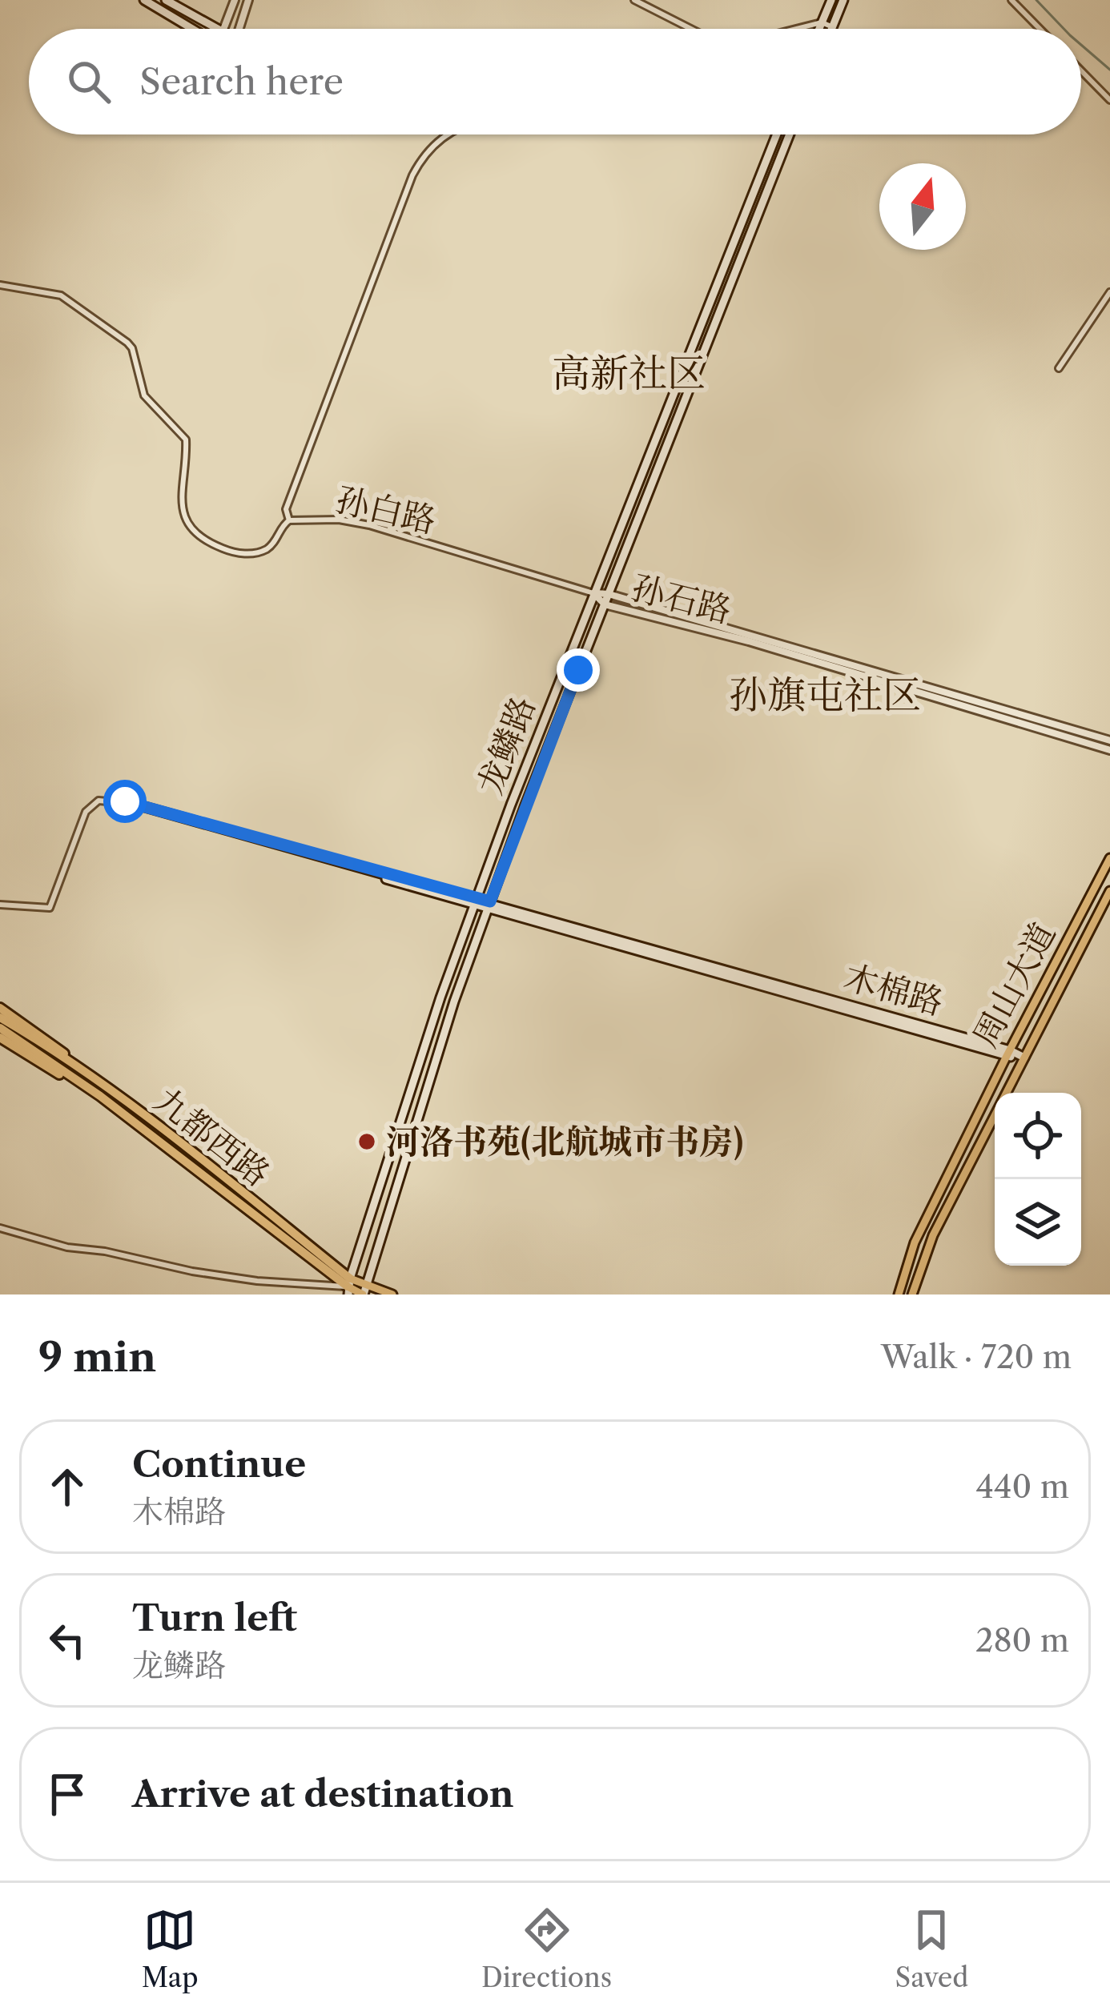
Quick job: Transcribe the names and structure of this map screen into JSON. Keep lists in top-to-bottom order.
{
  "streets": {
    "highway": ["九都西路"],
    "main road": ["龙鳞路", "周山大道", "木棉路"],
    "street": ["孙白路", "孙石路"]
  },
  "crossings": [
    ["孙白路", "孙石路"],
    ["孙白路", "龙鳞路"],
    ["孙石路", "龙鳞路"],
    ["龙鳞路", "木棉路"],
    ["龙鳞路", "九都西路"],
    ["周山大道", "木棉路"]
  ],
  "districts": ["高新社区", "孙旗屯社区"],
  "places": ["河洛书苑(北航城市书房)"],
  "north": "top",
  "page": {
    "search": "Search here",
    "heading": ["9 min", "Walk · 720 m"],
    "list": [
      ["Continue", "木棉路", "440 m"],
      ["Turn left", "龙鳞路", "280 m"],
      "Arrive at destination"
    ],
    "nav": ["Map", "Directions", "Saved"]
  }
}
